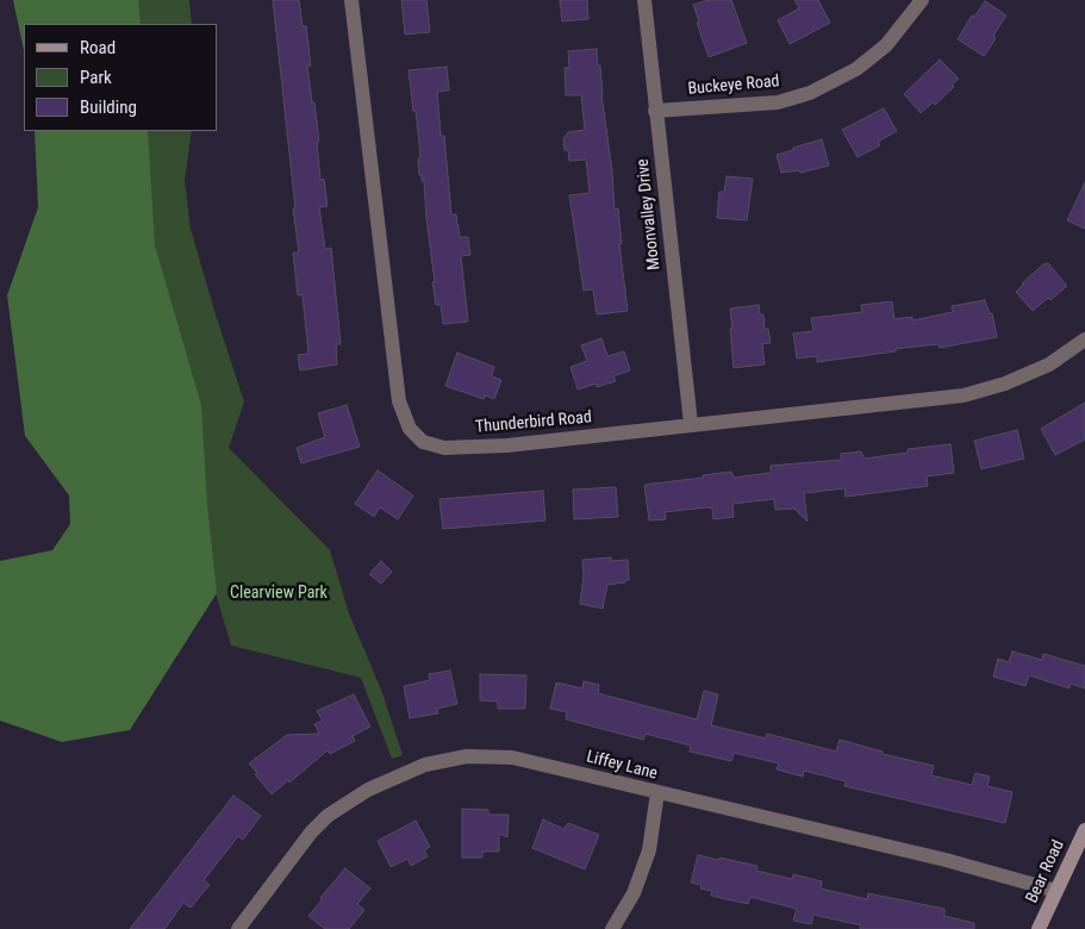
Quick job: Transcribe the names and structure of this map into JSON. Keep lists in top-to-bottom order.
{
  "streets": {
    "street": [
      "Buckeye Road",
      "Moonvalley Drive",
      "Thunderbird Road",
      "Liffey Lane",
      "Bear Road"
    ]
  },
  "crossings": [
    ["Buckeye Road", "Moonvalley Drive"],
    ["Moonvalley Drive", "Thunderbird Road"],
    ["Liffey Lane", "Bear Road"]
  ],
  "parks": ["Clearview Park"],
  "legend": ["Road", "Park", "Building"]
}
